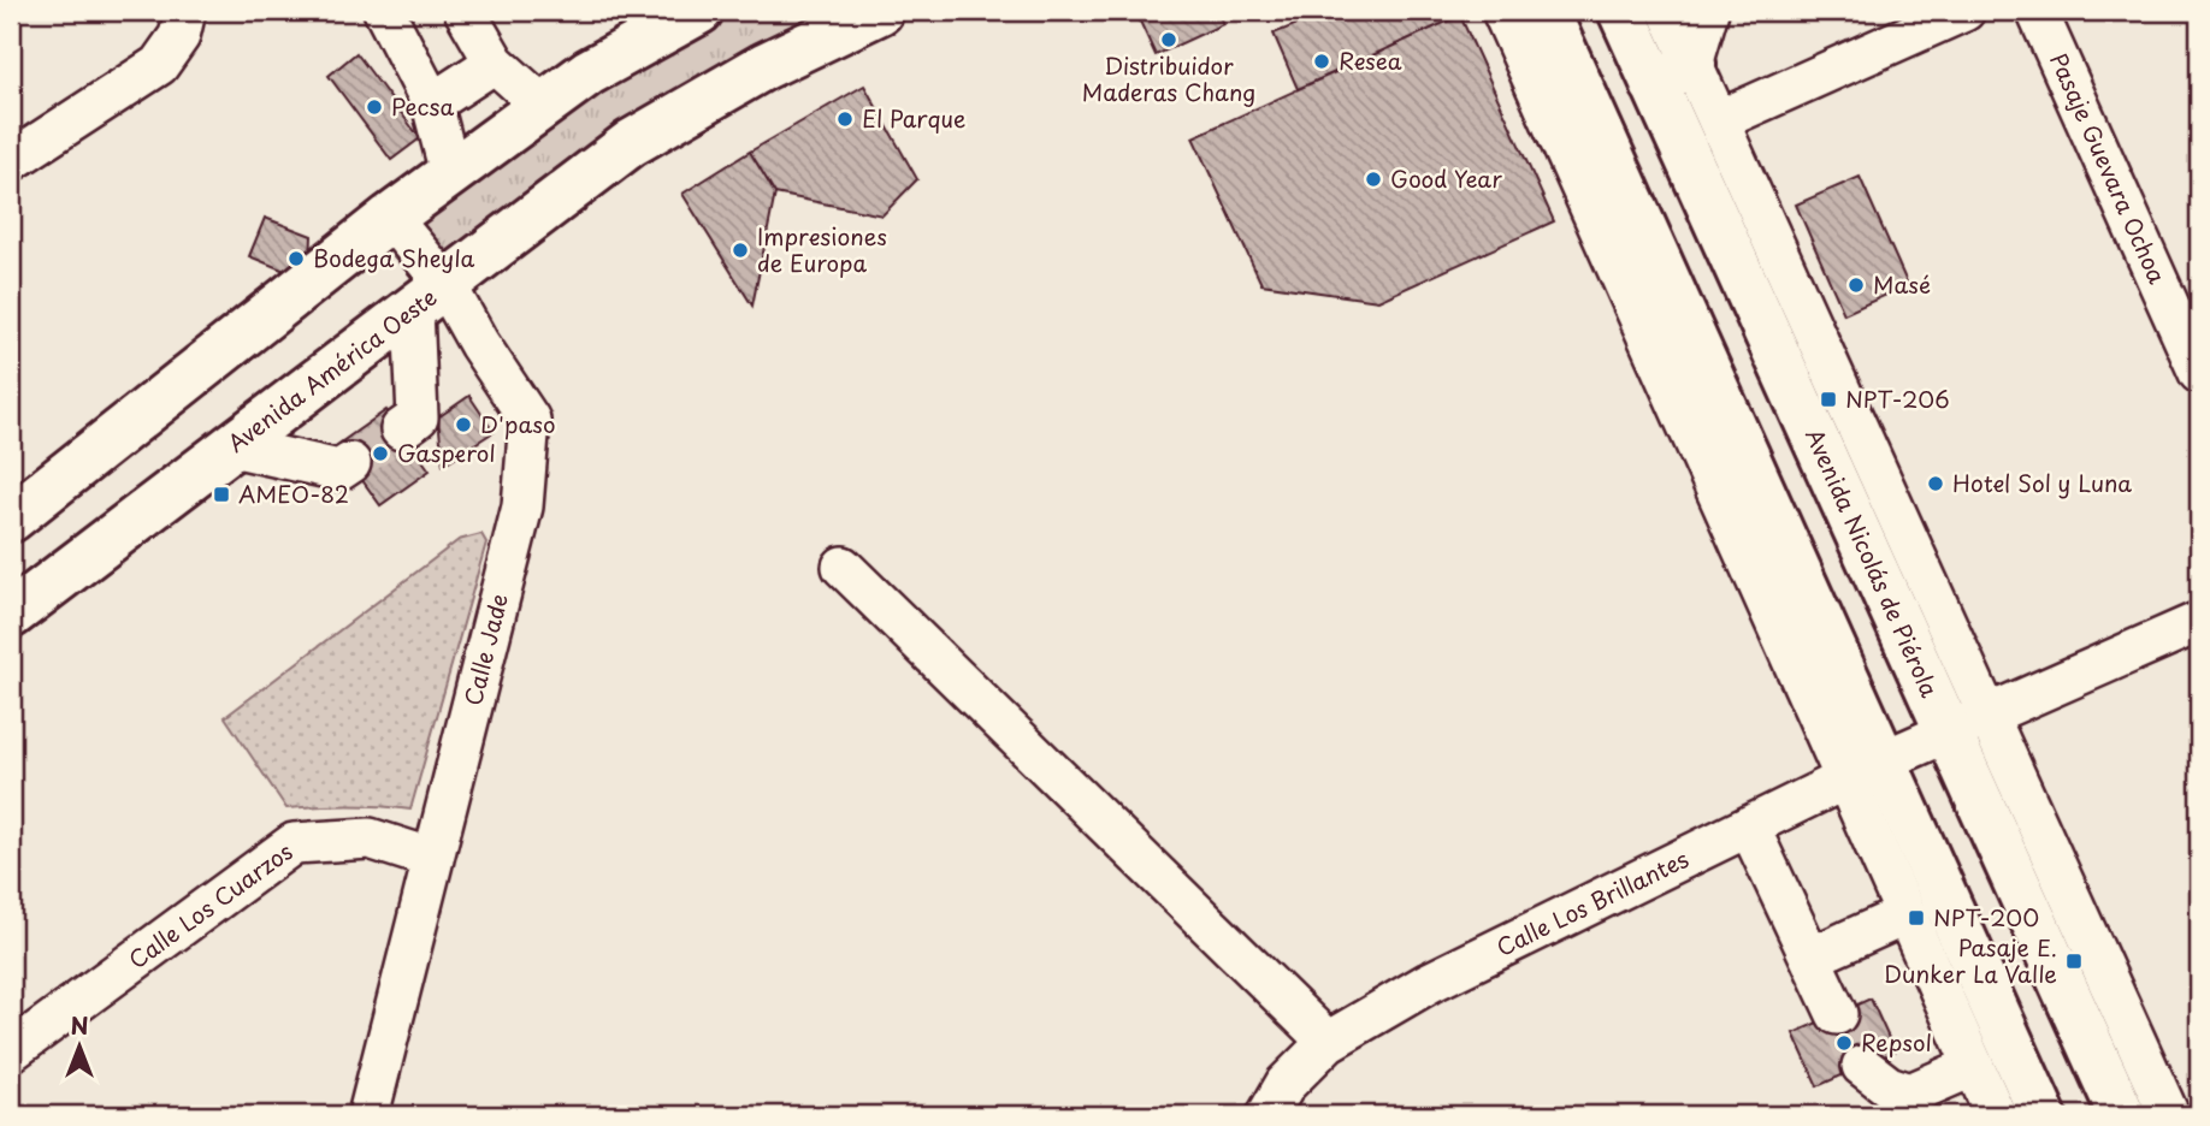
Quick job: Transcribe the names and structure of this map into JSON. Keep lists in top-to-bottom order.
{
  "streets": {
    "main road": ["Avenida América Oeste", "Avenida Nicolás de Piérola"],
    "street": [
      "Pasaje Guevara Ochoa",
      "Calle Jade",
      "Calle Los Brillantes",
      "Calle Los Cuarzos"
    ]
  },
  "crossings": [
    ["Avenida América Oeste", "Calle Jade"],
    ["Avenida Nicolás de Piérola", "Calle Los Brillantes"],
    ["Calle Jade", "Calle Los Cuarzos"]
  ],
  "places": {
    "other": [
      "Distribuidor Maderas Chang",
      "Resea",
      "Pecsa",
      "El Parque",
      "Good Year",
      "Impresiones de Europa",
      "Bodega Sheyla",
      "Masé",
      "D'paso",
      "Gasperol",
      "Hotel Sol y Luna",
      "Repsol"
    ],
    "transit": [
      "NPT-206",
      "AMEO-82",
      "NPT-200",
      "Pasaje E. Dunker La Valle"
    ]
  },
  "north": "top"
}
